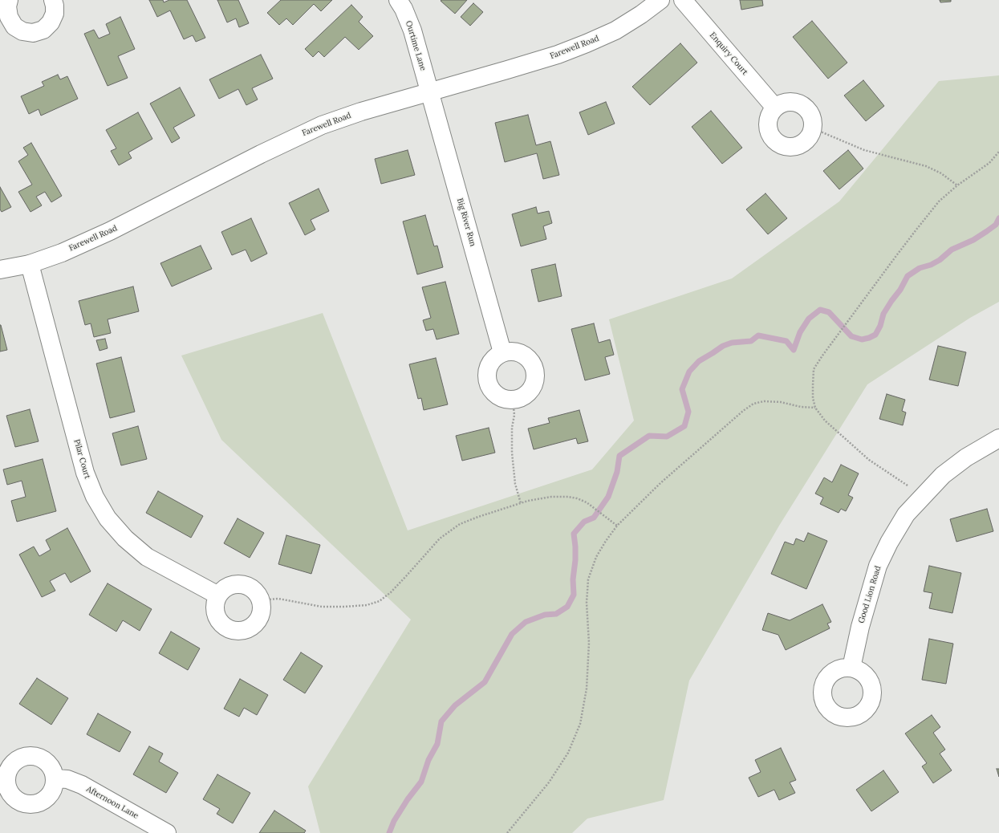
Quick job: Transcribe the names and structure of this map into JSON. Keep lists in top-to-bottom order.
{
  "streets": {
    "street": [
      "Ourtime Lane",
      "Farewell Road",
      "Enquiry Court",
      "Big River Run",
      "Pilar Court",
      "Good Lion Road",
      "Afternoon Lane"
    ]
  },
  "crossings": [
    ["Ourtime Lane", "Farewell Road"],
    ["Ourtime Lane", "Big River Run"],
    ["Farewell Road", "Big River Run"],
    ["Farewell Road", "Pilar Court"]
  ]
}
